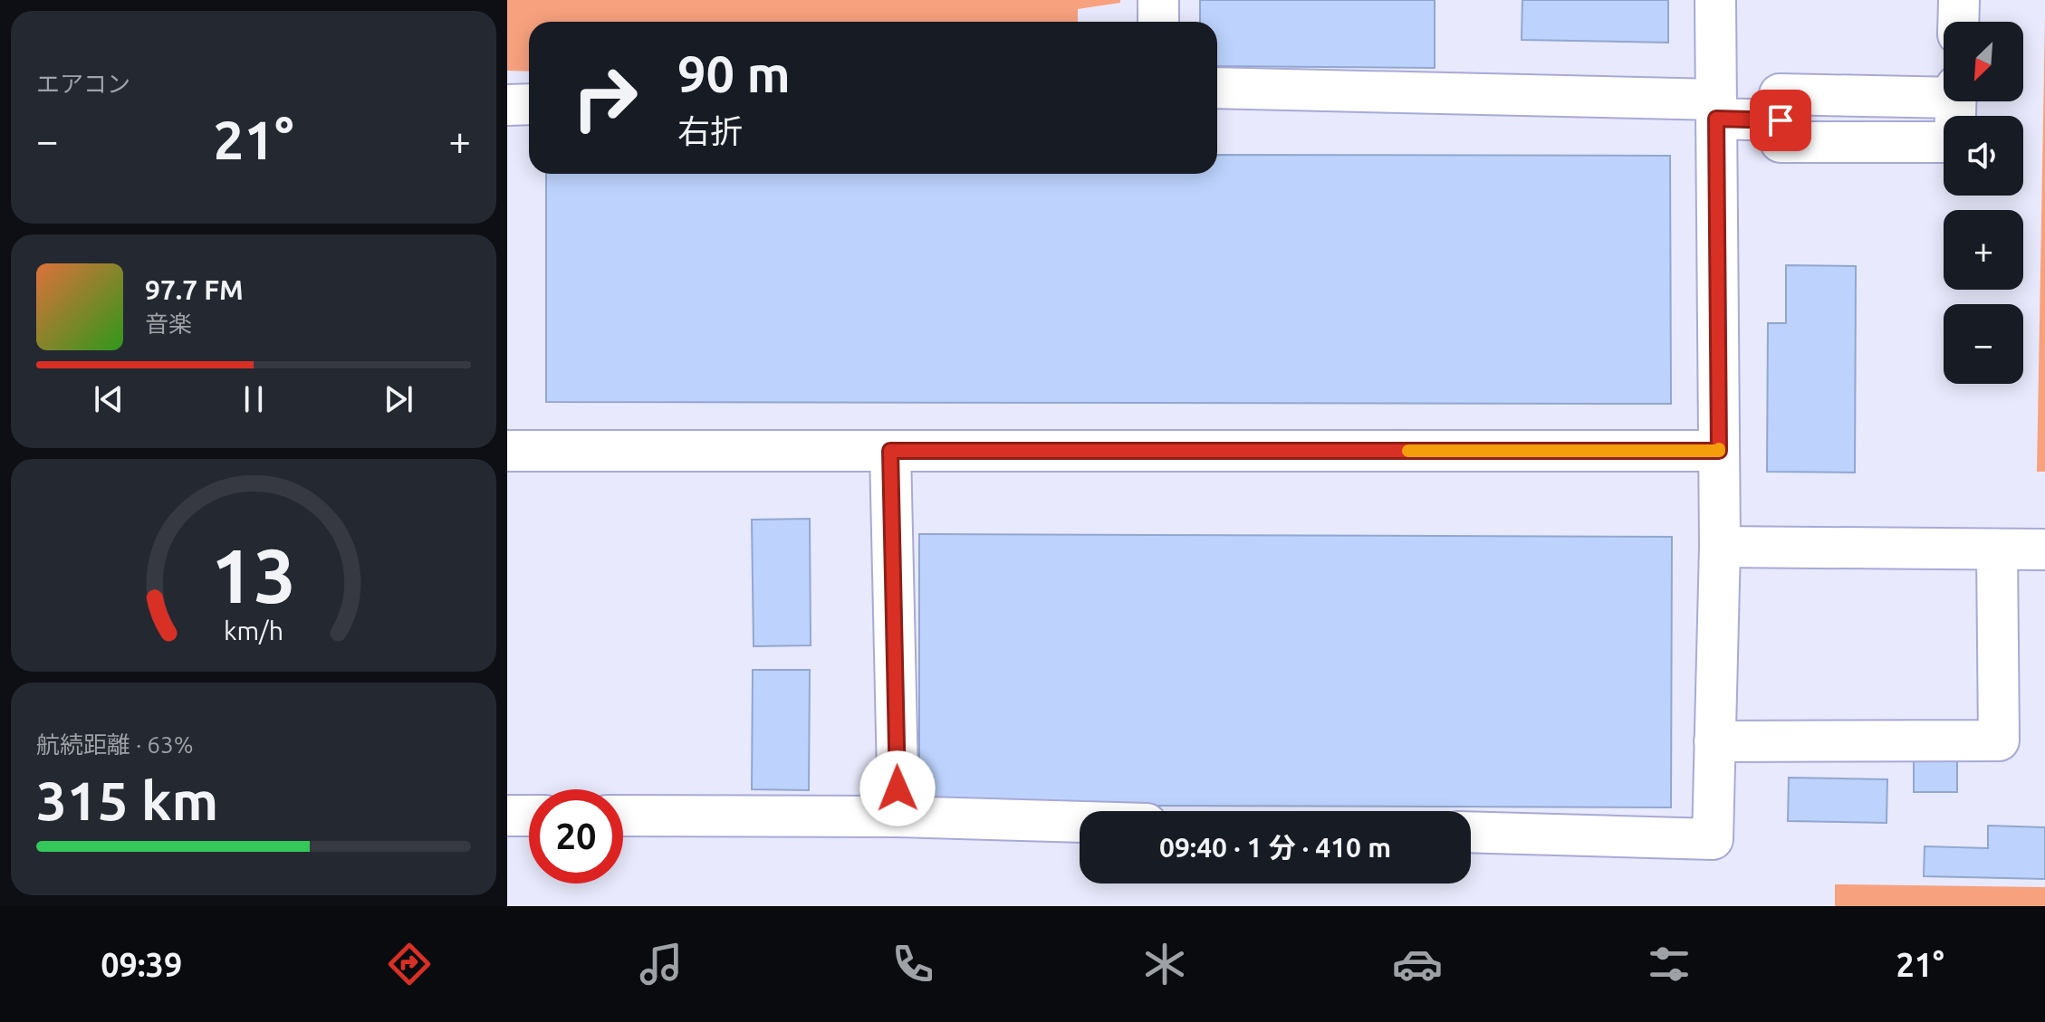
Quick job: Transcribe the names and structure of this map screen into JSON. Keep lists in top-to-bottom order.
{
  "north": "bottom left",
  "page": {
    "tile": [
      "エアコン",
      ["航続距離 · 63%", "315 km"]
    ],
    "map_buttons": ["+", "−"],
    "turn": ["90 m", "右折"],
    "heat": ["−", "21°", "+"],
    "song": ["97.7 FM", "音楽"],
    "limit": "20",
    "trip": "09:40 · 1 分 · 410 m",
    "tabs": ["09:39", "21°"],
    "gauge": ["13", "km/h"]
  }
}
